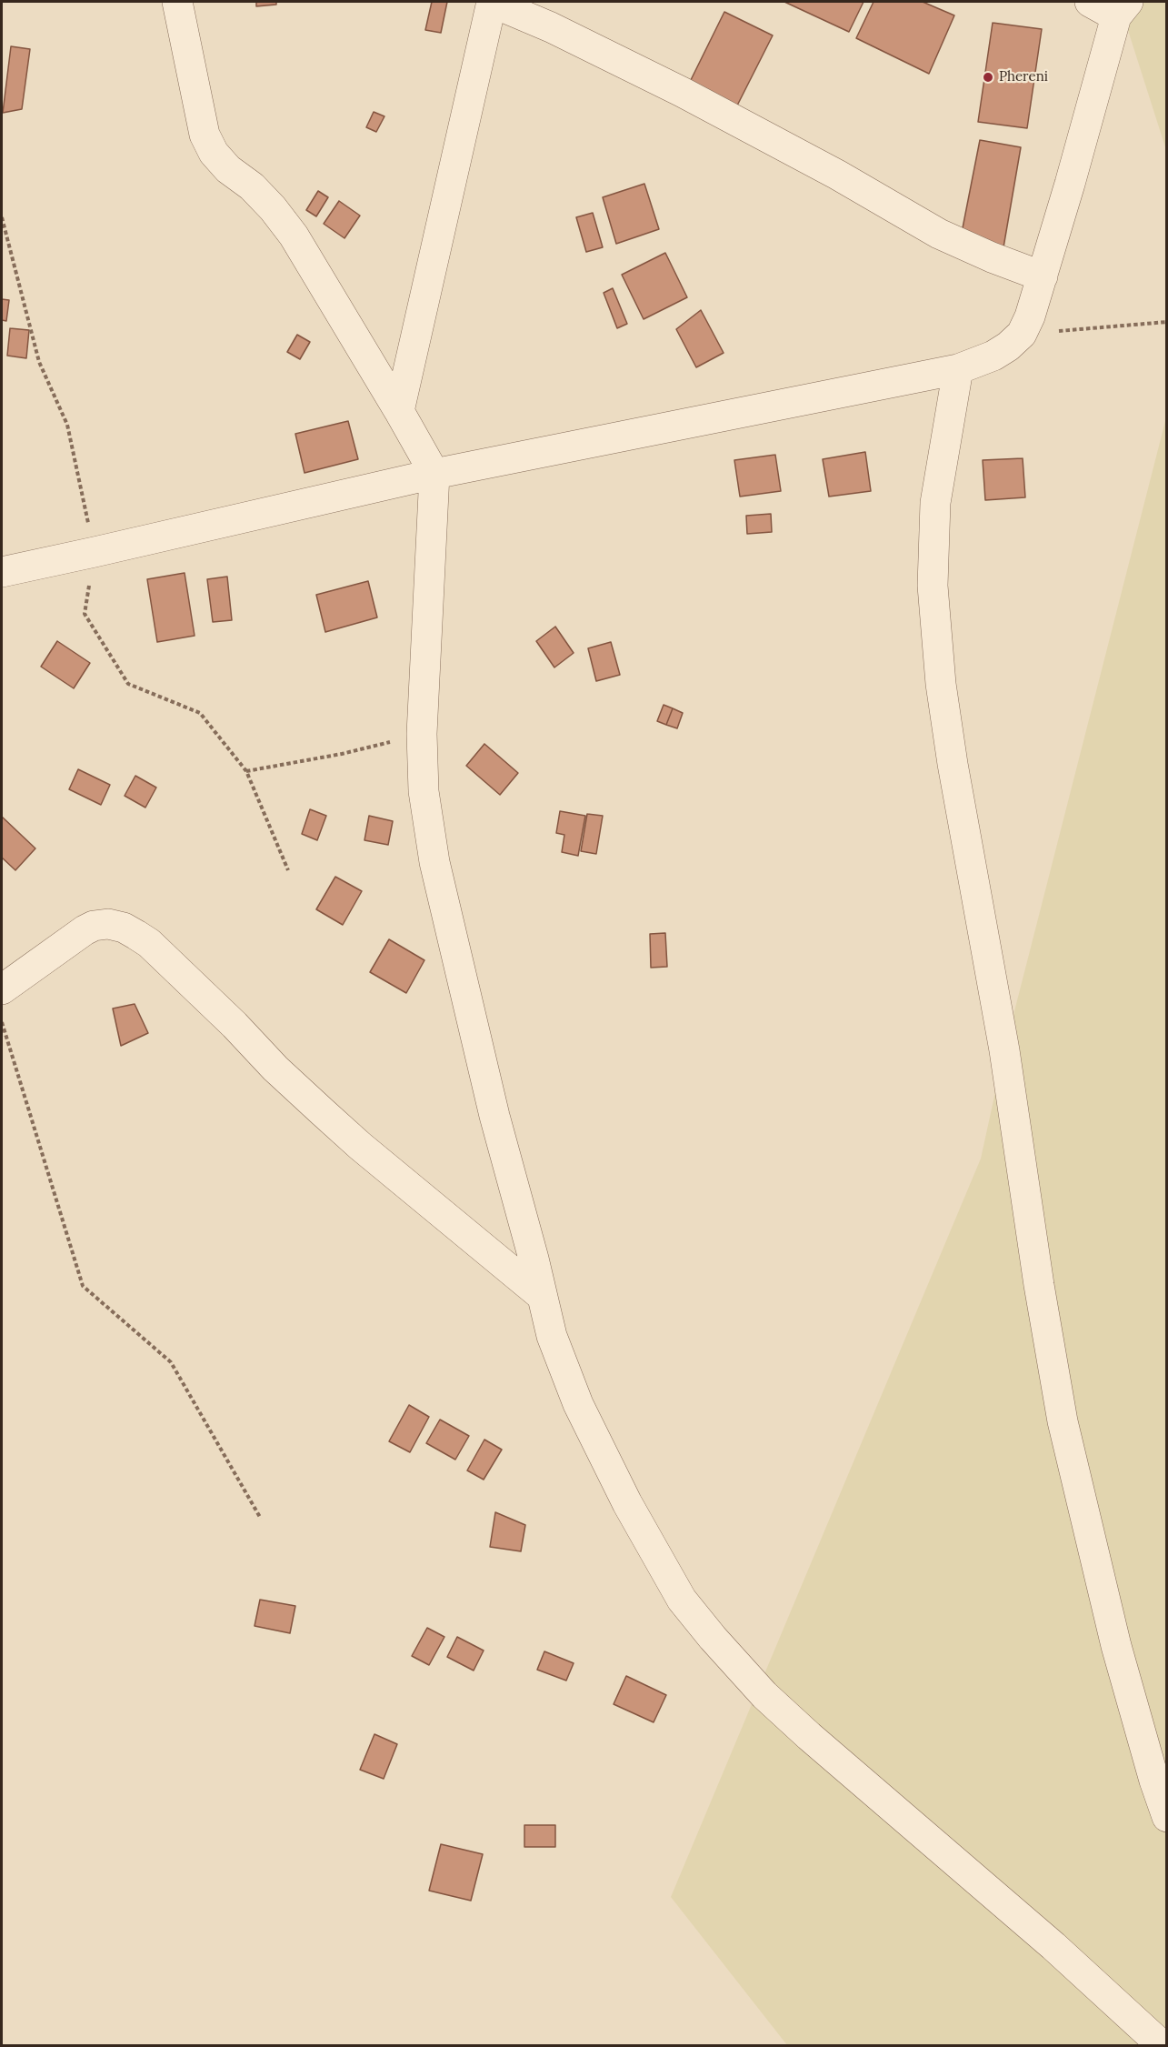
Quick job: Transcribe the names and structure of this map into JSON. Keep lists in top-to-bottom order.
{
  "places": ["Phereni"]
}
